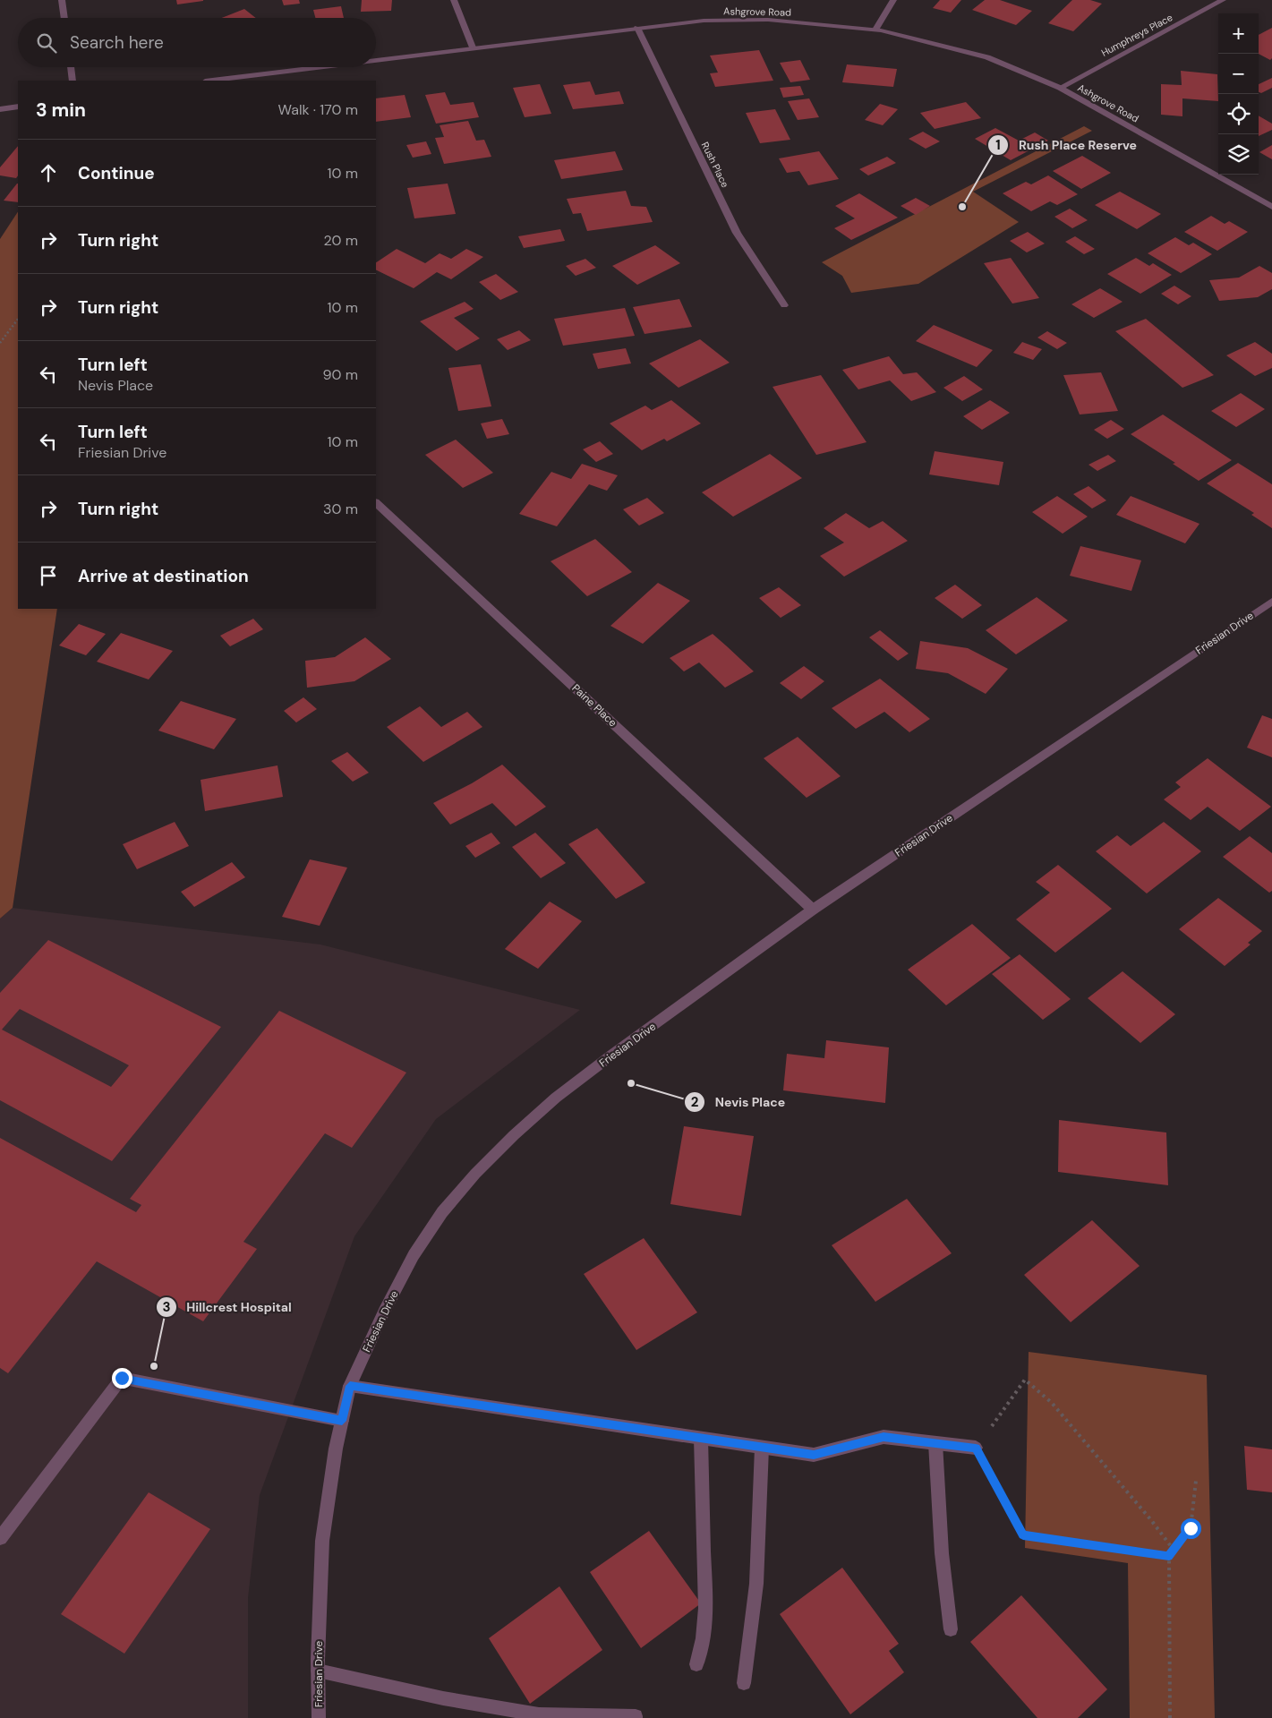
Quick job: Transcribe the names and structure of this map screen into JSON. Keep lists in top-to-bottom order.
{
  "streets": {
    "street": [
      "Ashgrove Road",
      "Humphreys Place",
      "Rush Place",
      "Friesian Drive",
      "Paine Place"
    ]
  },
  "crossings": [
    ["Ashgrove Road", "Humphreys Place"],
    ["Ashgrove Road", "Rush Place"],
    ["Friesian Drive", "Paine Place"]
  ],
  "places": ["Rush Place Reserve", "Nevis Place", "Hillcrest Hospital"],
  "page": {
    "map_buttons": ["+", "−"],
    "search": "Search here",
    "heading": ["3 min", "Walk · 170 m"],
    "list": [
      ["Continue", "10 m"],
      ["Turn right", "20 m"],
      ["Turn right", "10 m"],
      ["Turn left", "Nevis Place", "90 m"],
      ["Turn left", "Friesian Drive", "10 m"],
      ["Turn right", "30 m"],
      "Arrive at destination"
    ]
  }
}
